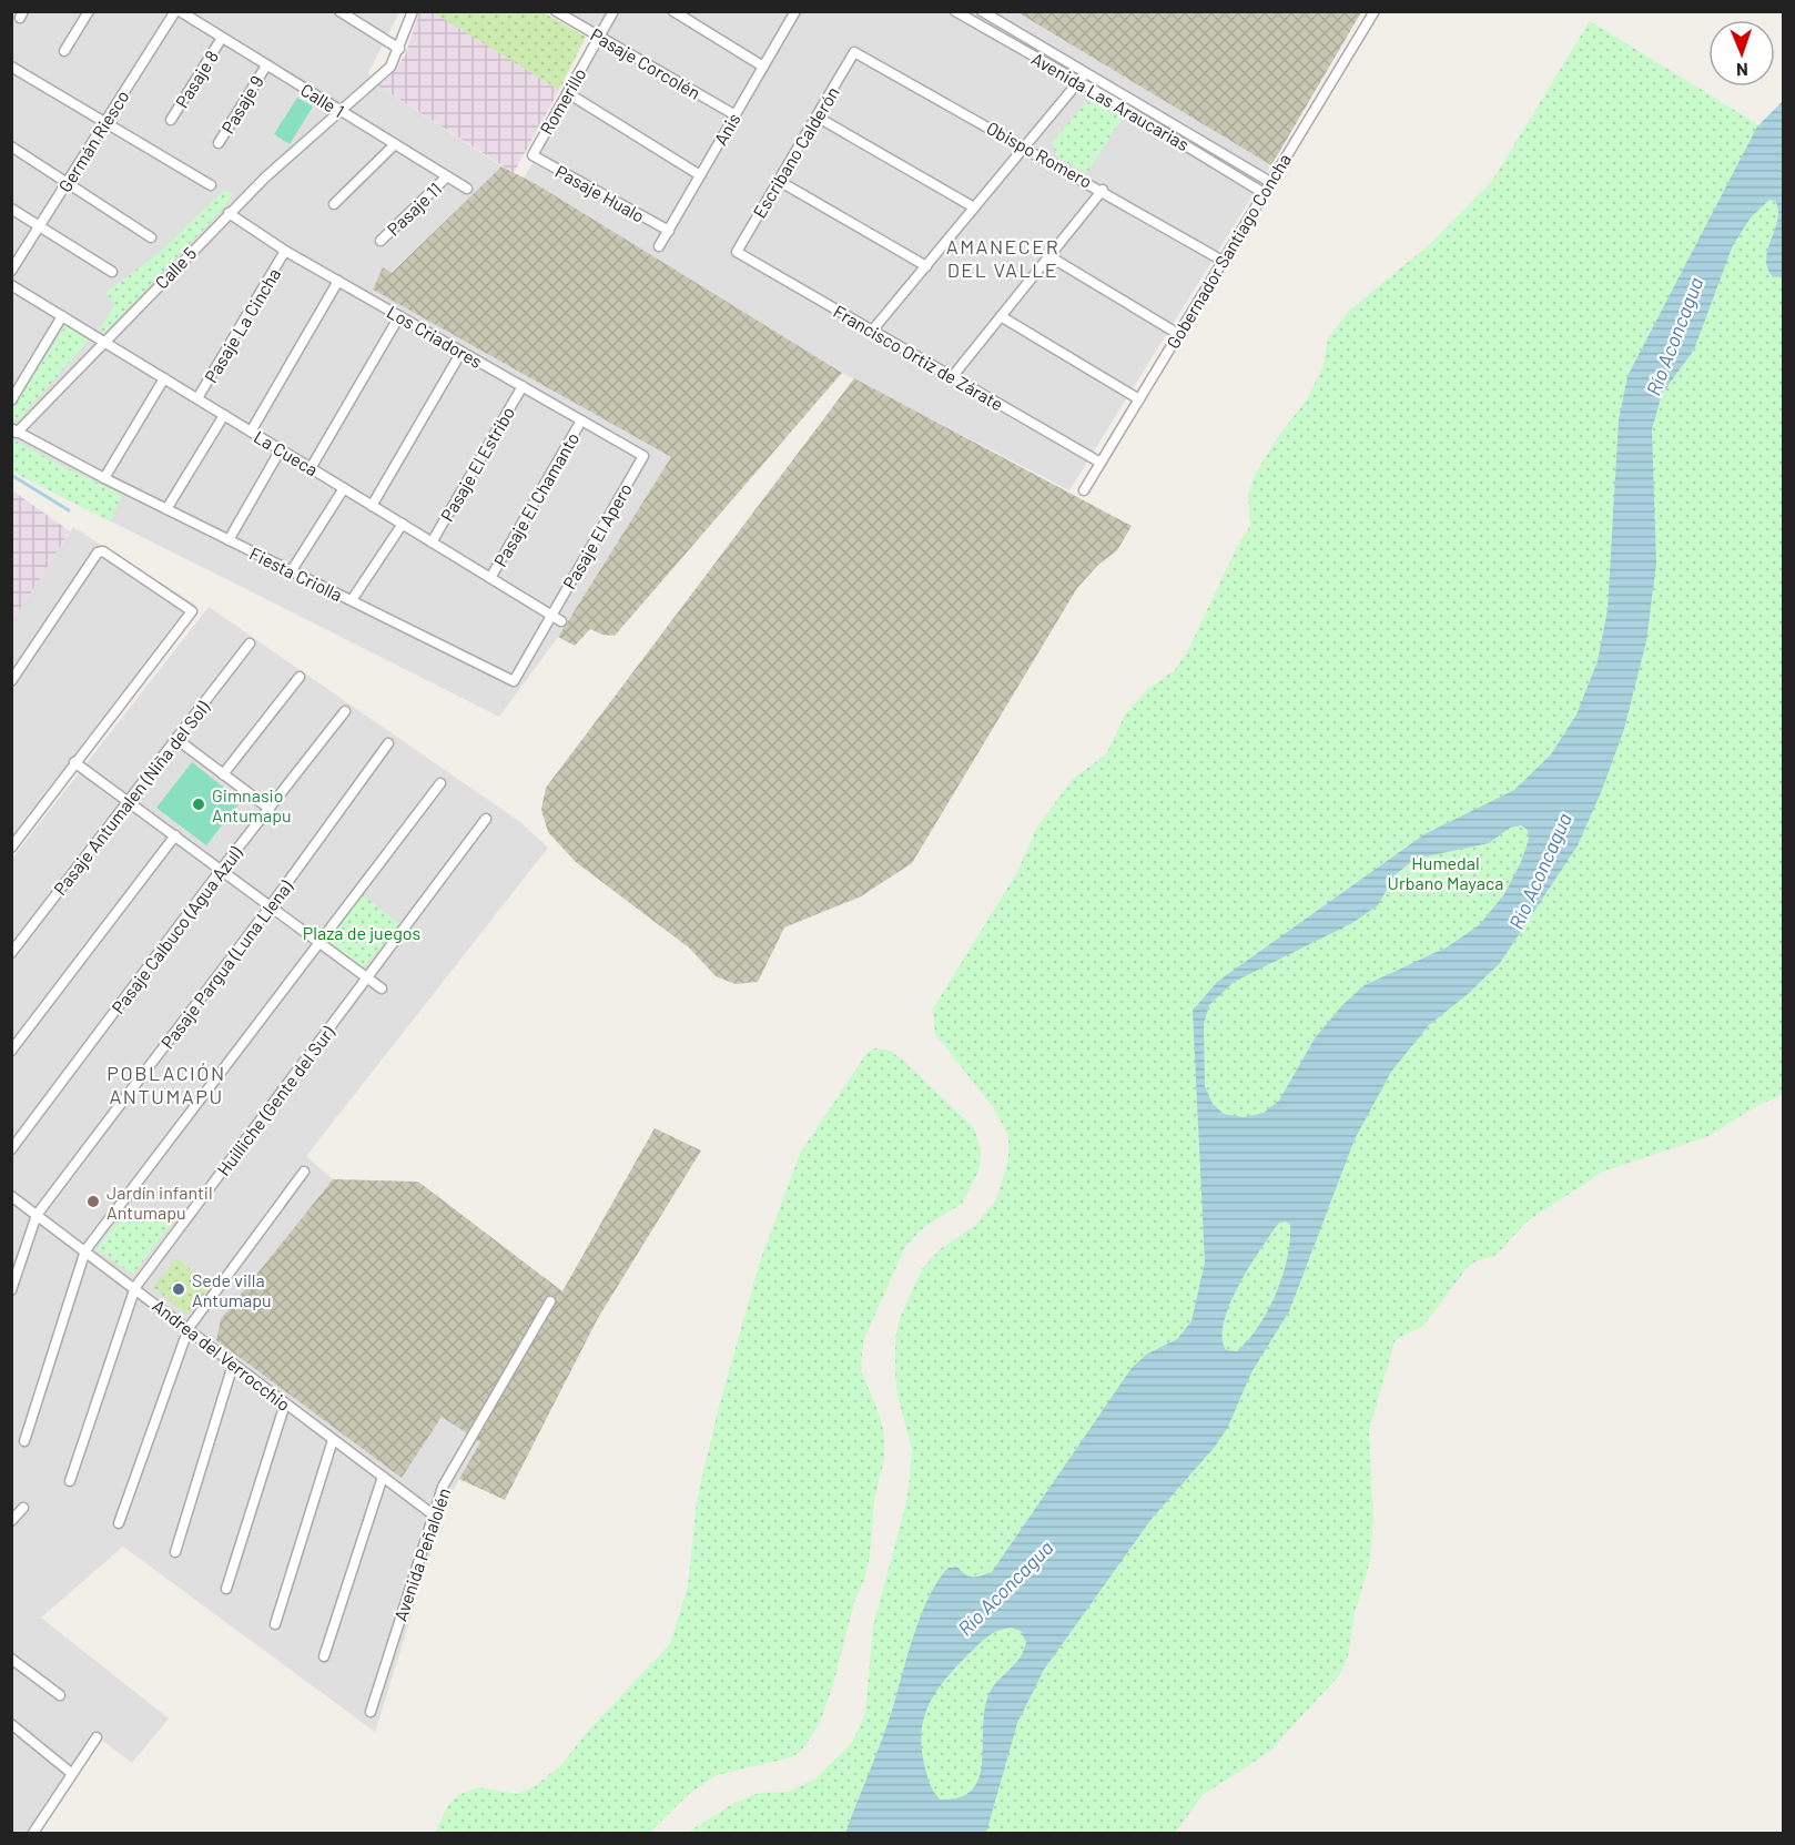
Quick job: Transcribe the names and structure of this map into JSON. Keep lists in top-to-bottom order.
{
  "streets": {
    "street": [
      "Pasaje Corcolén",
      "Pasaje 8",
      "Calle 1",
      "Romerillo",
      "Avenida Las Araucarias",
      "Pasaje 9",
      "Anis",
      "Germán Riesco",
      "Escribano Calderón",
      "Obispo Romero",
      "Pasaje Hualo",
      "Pasaje 11",
      "Gobernador Santiago Concha",
      "Calle 5",
      "Pasaje La Cincha",
      "Los Criadores",
      "Francisco Ortiz de Zárate",
      "La Cueca",
      "Pasaje El Estribo",
      "Pasaje El Chamanto",
      "Pasaje El Apero",
      "Fiesta Criolla",
      "Pasaje Antumalen (Niña del Sol)",
      "Pasaje Calbuco (Agua Azul)",
      "Pasaje Pargua (Luna Llena)",
      "Huilliche (Gente del Sur)",
      "Andrea del Verrocchio",
      "Avenida Peñalolén"
    ]
  },
  "crossings": [
    ["Pasaje Corcolén", "Romerillo"],
    ["Pasaje Corcolén", "Anis"],
    ["Pasaje 8", "Calle 1"],
    ["Calle 1", "Pasaje 9"],
    ["Calle 1", "Germán Riesco"],
    ["Calle 1", "Pasaje 11"],
    ["Calle 1", "Calle 5"],
    ["Romerillo", "Pasaje Hualo"],
    ["Avenida Las Araucarias", "Gobernador Santiago Concha"],
    ["Anis", "Pasaje Hualo"],
    ["Escribano Calderón", "Obispo Romero"],
    ["Escribano Calderón", "Francisco Ortiz de Zárate"],
    ["Obispo Romero", "Gobernador Santiago Concha"],
    ["Gobernador Santiago Concha", "Francisco Ortiz de Zárate"],
    ["Calle 5", "Los Criadores"],
    ["Calle 5", "La Cueca"],
    ["Calle 5", "Fiesta Criolla"],
    ["Pasaje La Cincha", "Los Criadores"],
    ["Pasaje La Cincha", "La Cueca"],
    ["Los Criadores", "Pasaje El Estribo"],
    ["Los Criadores", "Pasaje El Chamanto"],
    ["Los Criadores", "Pasaje El Apero"],
    ["La Cueca", "Pasaje El Estribo"],
    ["La Cueca", "Pasaje El Chamanto"],
    ["La Cueca", "Pasaje El Apero"],
    ["La Cueca", "Fiesta Criolla"],
    ["Pasaje El Apero", "Fiesta Criolla"],
    ["Pasaje Pargua (Luna Llena)", "Andrea del Verrocchio"],
    ["Huilliche (Gente del Sur)", "Andrea del Verrocchio"],
    ["Andrea del Verrocchio", "Avenida Peñalolén"]
  ],
  "districts": ["AMANECER DEL VALLE", "POBLACIÓN ANTUMAPU"],
  "water": ["Río Aconcagua"],
  "parks": ["Humedal Urbano Mayaca", "Plaza de juegos"],
  "places": ["Gimnasio Antumapu", "Jardín infantil Antumapu", "Sede villa Antumapu"],
  "north": "bottom"
}
